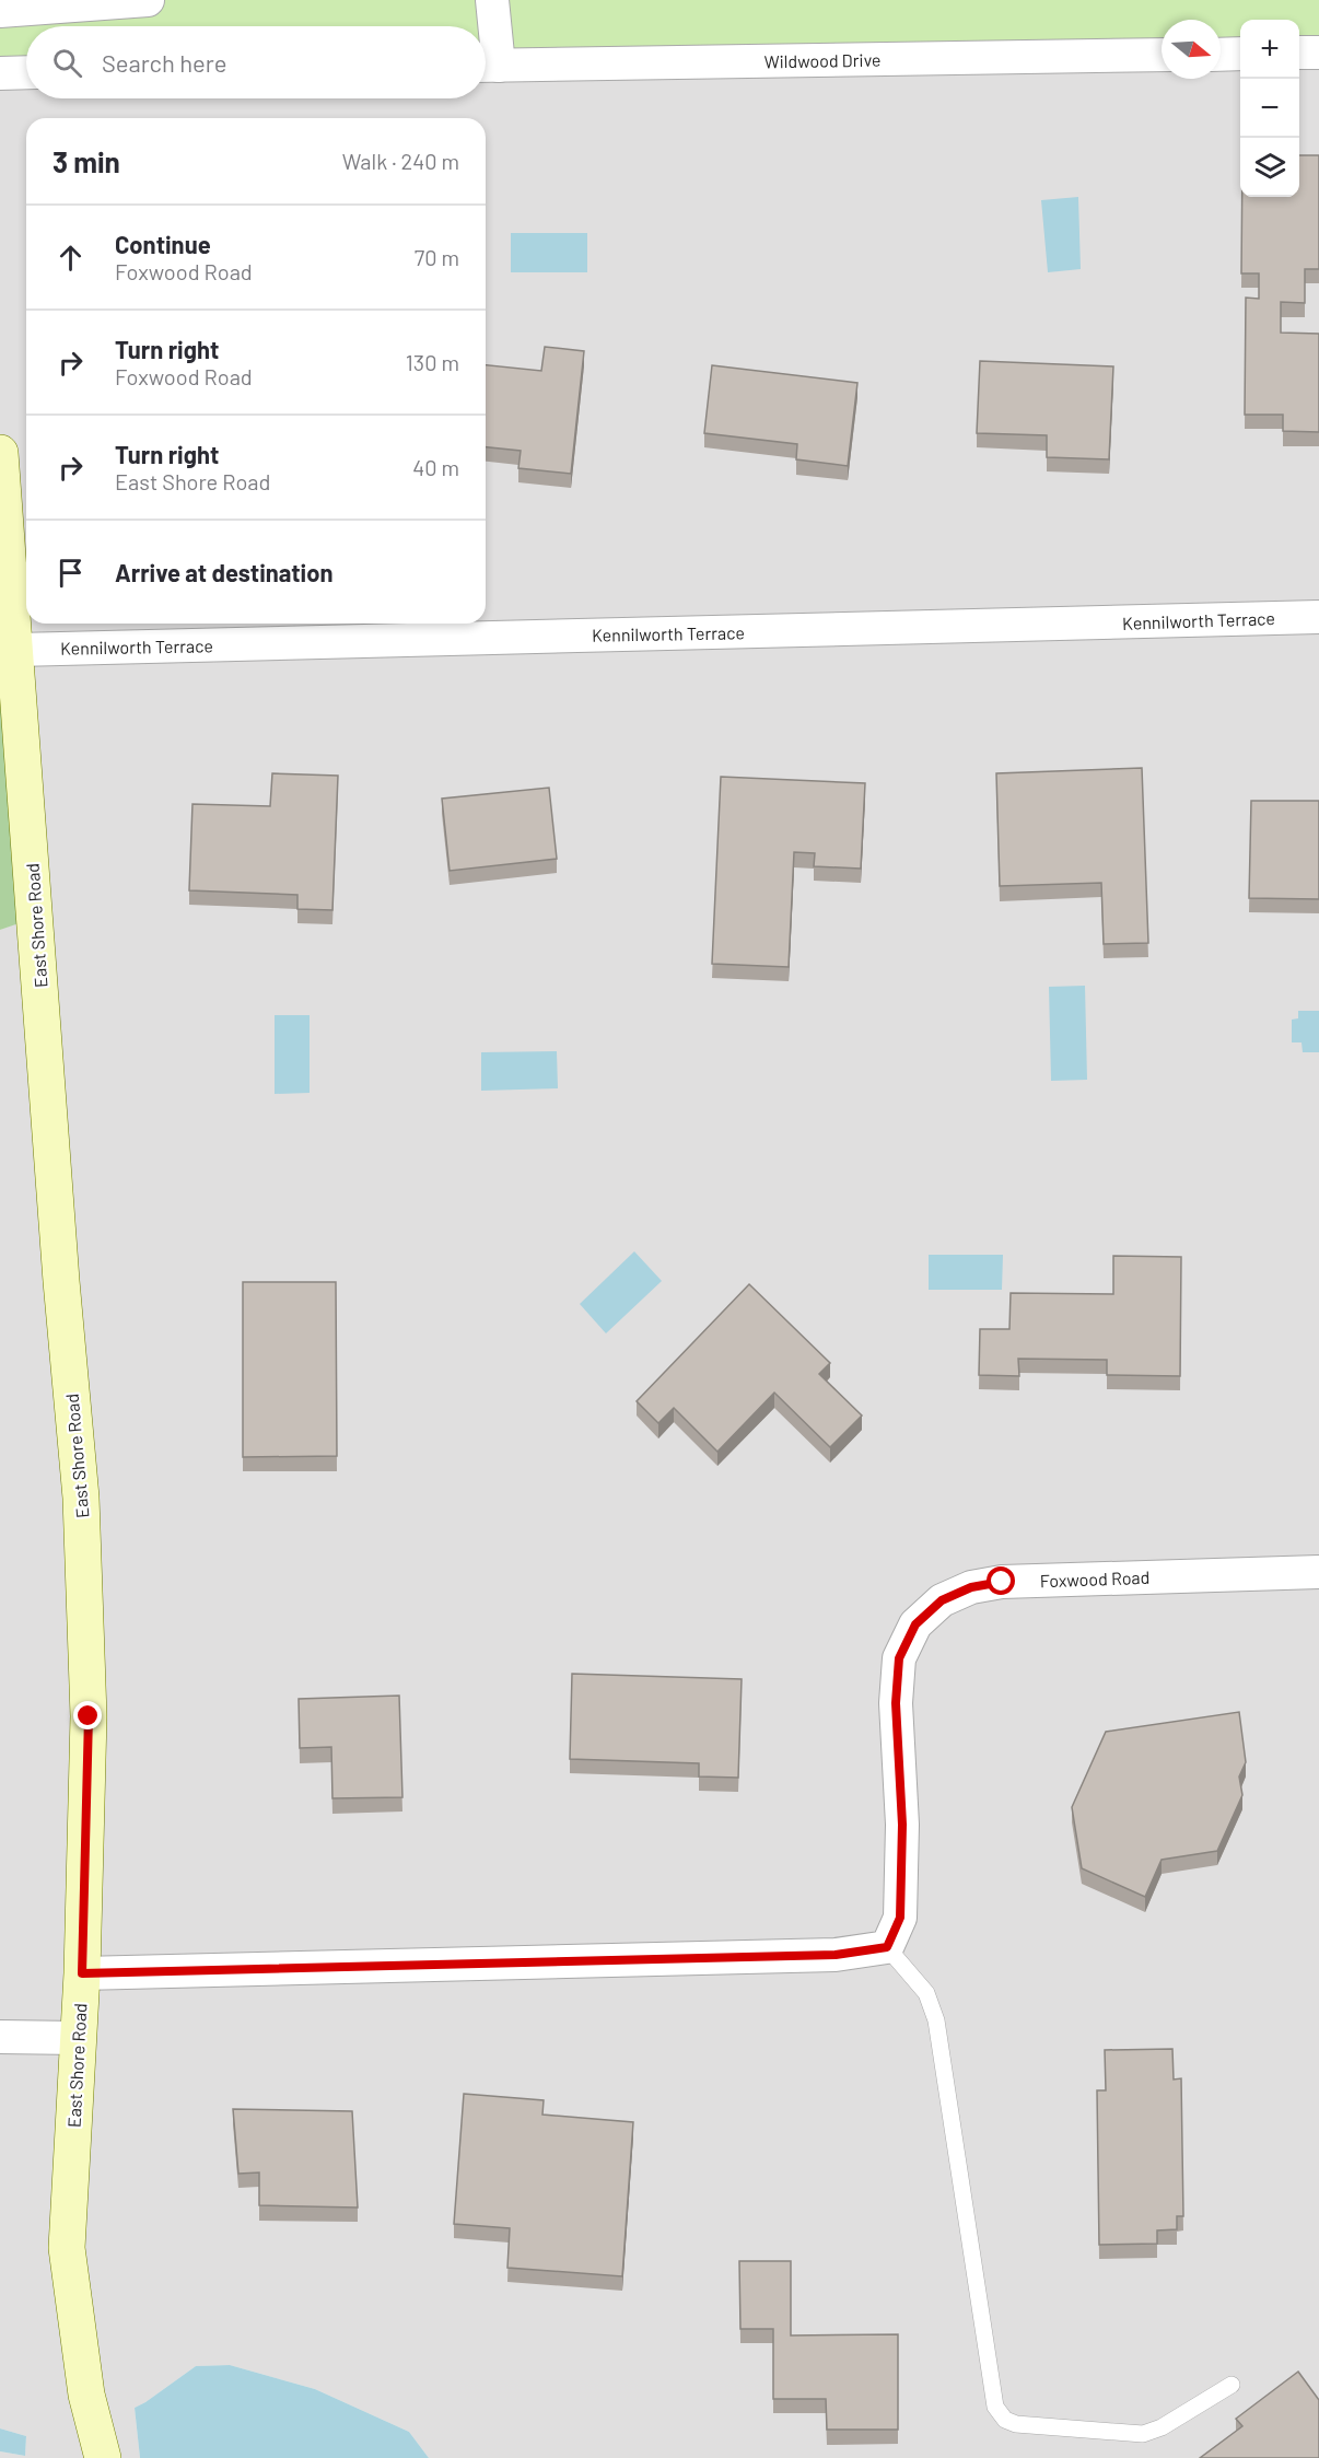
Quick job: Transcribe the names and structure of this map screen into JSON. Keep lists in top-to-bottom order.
{
  "streets": {
    "main road": ["East Shore Road"],
    "street": ["Wildwood Drive", "Kennilworth Terrace", "Foxwood Road"]
  },
  "crossings": [
    ["Kennilworth Terrace", "East Shore Road"]
  ],
  "north": "right",
  "page": {
    "map_buttons": ["+", "−"],
    "search": "Search here",
    "heading": ["3 min", "Walk · 240 m"],
    "list": [
      ["Continue", "Foxwood Road", "70 m"],
      ["Turn right", "Foxwood Road", "130 m"],
      ["Turn right", "East Shore Road", "40 m"],
      "Arrive at destination"
    ]
  }
}
